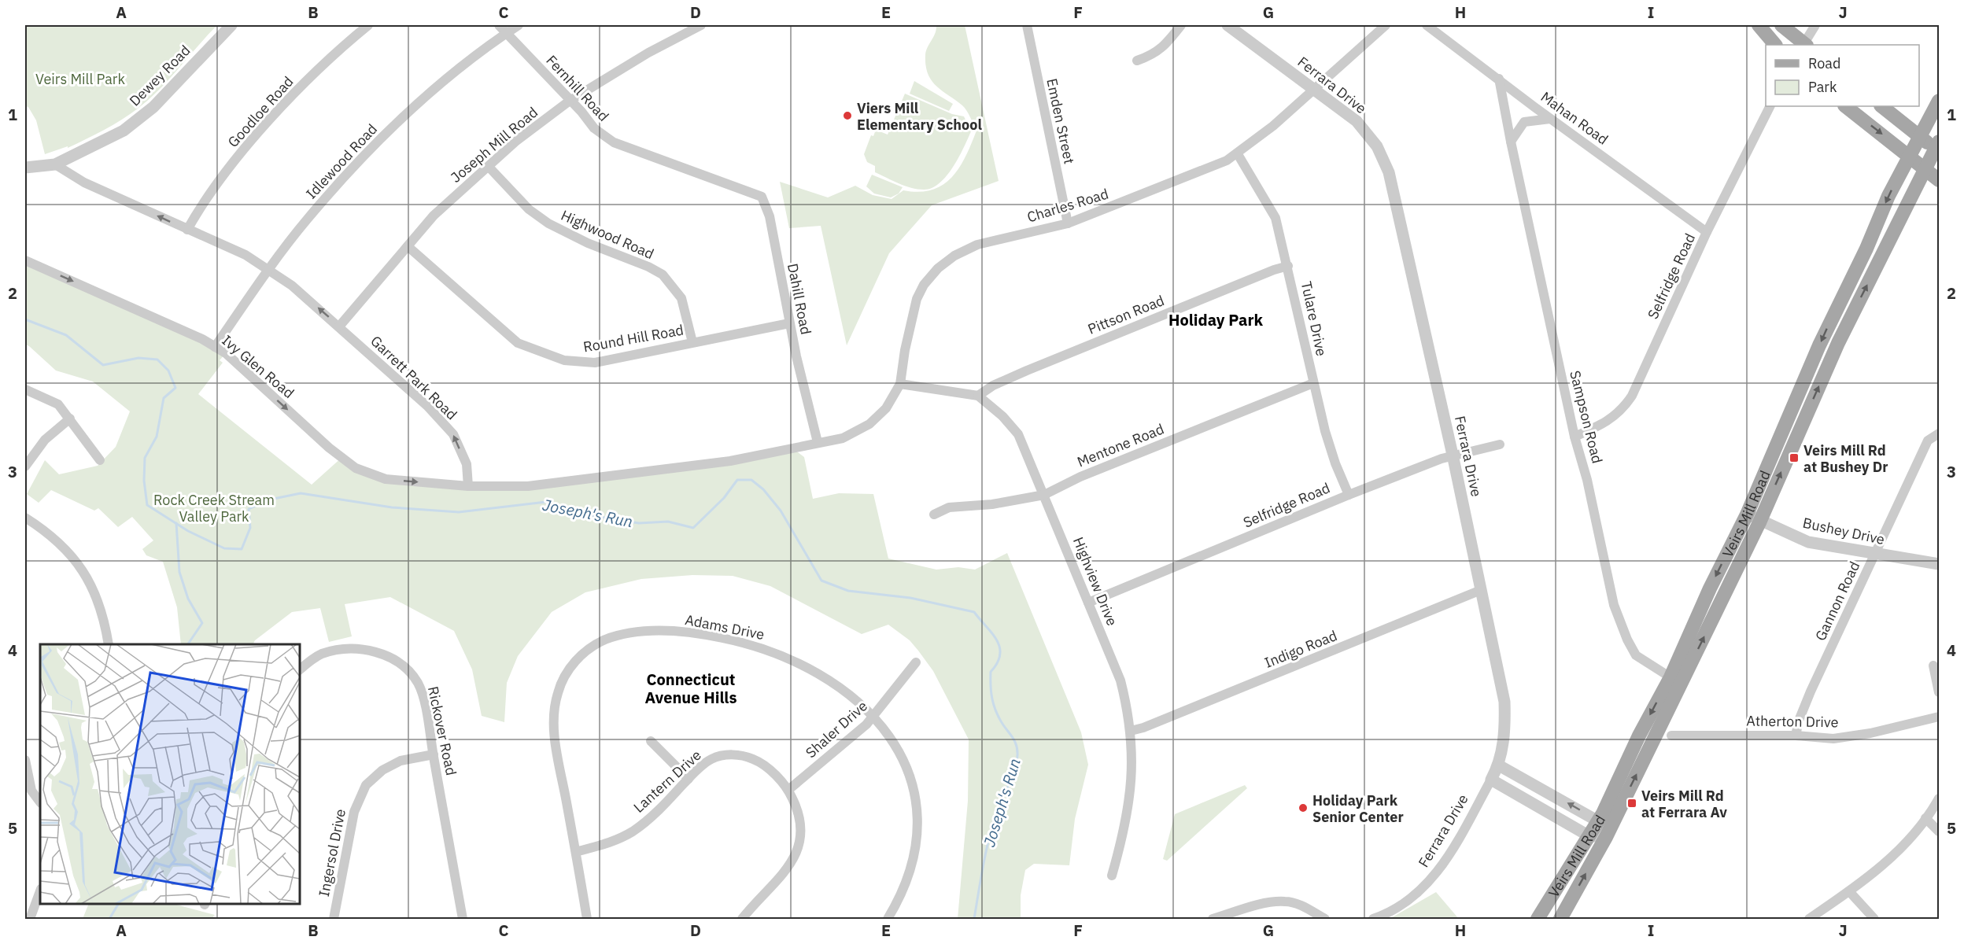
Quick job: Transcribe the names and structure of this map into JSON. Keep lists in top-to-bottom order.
{
  "streets": {
    "main road": ["Veirs Mill Road"],
    "street": [
      "Dewey Road",
      "Ferrara Drive",
      "Fernhill Road",
      "Goodloe Road",
      "Mahan Road",
      "Emden Street",
      "Joseph Mill Road",
      "Idlewood Road",
      "Charles Road",
      "Highwood Road",
      "Selfridge Road",
      "Dahill Road",
      "Pittson Road",
      "Tulare Drive",
      "Round Hill Road",
      "Ivy Glen Road",
      "Garrett Park Road",
      "Sampson Road",
      "Mentone Road",
      "Bushey Drive",
      "Highview Drive",
      "Gannon Road",
      "Adams Drive",
      "Indigo Road",
      "Atherton Drive",
      "Shaler Drive",
      "Rickover Road",
      "Lantern Drive",
      "Ingersol Drive"
    ]
  },
  "crossings": [
    ["Dewey Road", "Garrett Park Road"],
    ["Ferrara Drive", "Charles Road"],
    ["Ferrara Drive", "Selfridge Road"],
    ["Ferrara Drive", "Indigo Road"],
    ["Fernhill Road", "Joseph Mill Road"],
    ["Fernhill Road", "Idlewood Road"],
    ["Fernhill Road", "Dahill Road"],
    ["Goodloe Road", "Garrett Park Road"],
    ["Mahan Road", "Selfridge Road"],
    ["Mahan Road", "Sampson Road"],
    ["Emden Street", "Charles Road"],
    ["Joseph Mill Road", "Highwood Road"],
    ["Joseph Mill Road", "Round Hill Road"],
    ["Joseph Mill Road", "Garrett Park Road"],
    ["Idlewood Road", "Ivy Glen Road"],
    ["Idlewood Road", "Garrett Park Road"],
    ["Charles Road", "Dahill Road"],
    ["Charles Road", "Tulare Drive"],
    ["Highwood Road", "Round Hill Road"],
    ["Selfridge Road", "Tulare Drive"],
    ["Selfridge Road", "Sampson Road"],
    ["Selfridge Road", "Highview Drive"],
    ["Dahill Road", "Round Hill Road"],
    ["Pittson Road", "Tulare Drive"],
    ["Pittson Road", "Highview Drive"],
    ["Tulare Drive", "Mentone Road"],
    ["Ivy Glen Road", "Garrett Park Road"],
    ["Sampson Road", "Veirs Mill Road"],
    ["Mentone Road", "Highview Drive"],
    ["Veirs Mill Road", "Bushey Drive"],
    ["Bushey Drive", "Gannon Road"],
    ["Highview Drive", "Indigo Road"],
    ["Gannon Road", "Atherton Drive"],
    ["Adams Drive", "Shaler Drive"],
    ["Adams Drive", "Lantern Drive"],
    ["Shaler Drive", "Lantern Drive"],
    ["Rickover Road", "Ingersol Drive"]
  ],
  "one_way": ["Ivy Glen Road", "Garrett Park Road"],
  "districts": ["Holiday Park", "Connecticut Avenue Hills"],
  "water": ["Joseph's Run"],
  "parks": ["Veirs Mill Park", "Rock Creek Stream Valley Park"],
  "places": {
    "other": ["Viers Mill Elementary School", "Holiday Park Senior Center"],
    "transit": ["Veirs Mill Rd at Bushey Dr", "Veirs Mill Rd at Ferrara Av"]
  },
  "legend": ["Road", "Park"],
  "grid": {
    "columns": [
      "A",
      "B",
      "C",
      "D",
      "E",
      "F",
      "G",
      "H",
      "I",
      "J"
    ],
    "rows": [
      "1",
      "2",
      "3",
      "4",
      "5"
    ]
  }
}
